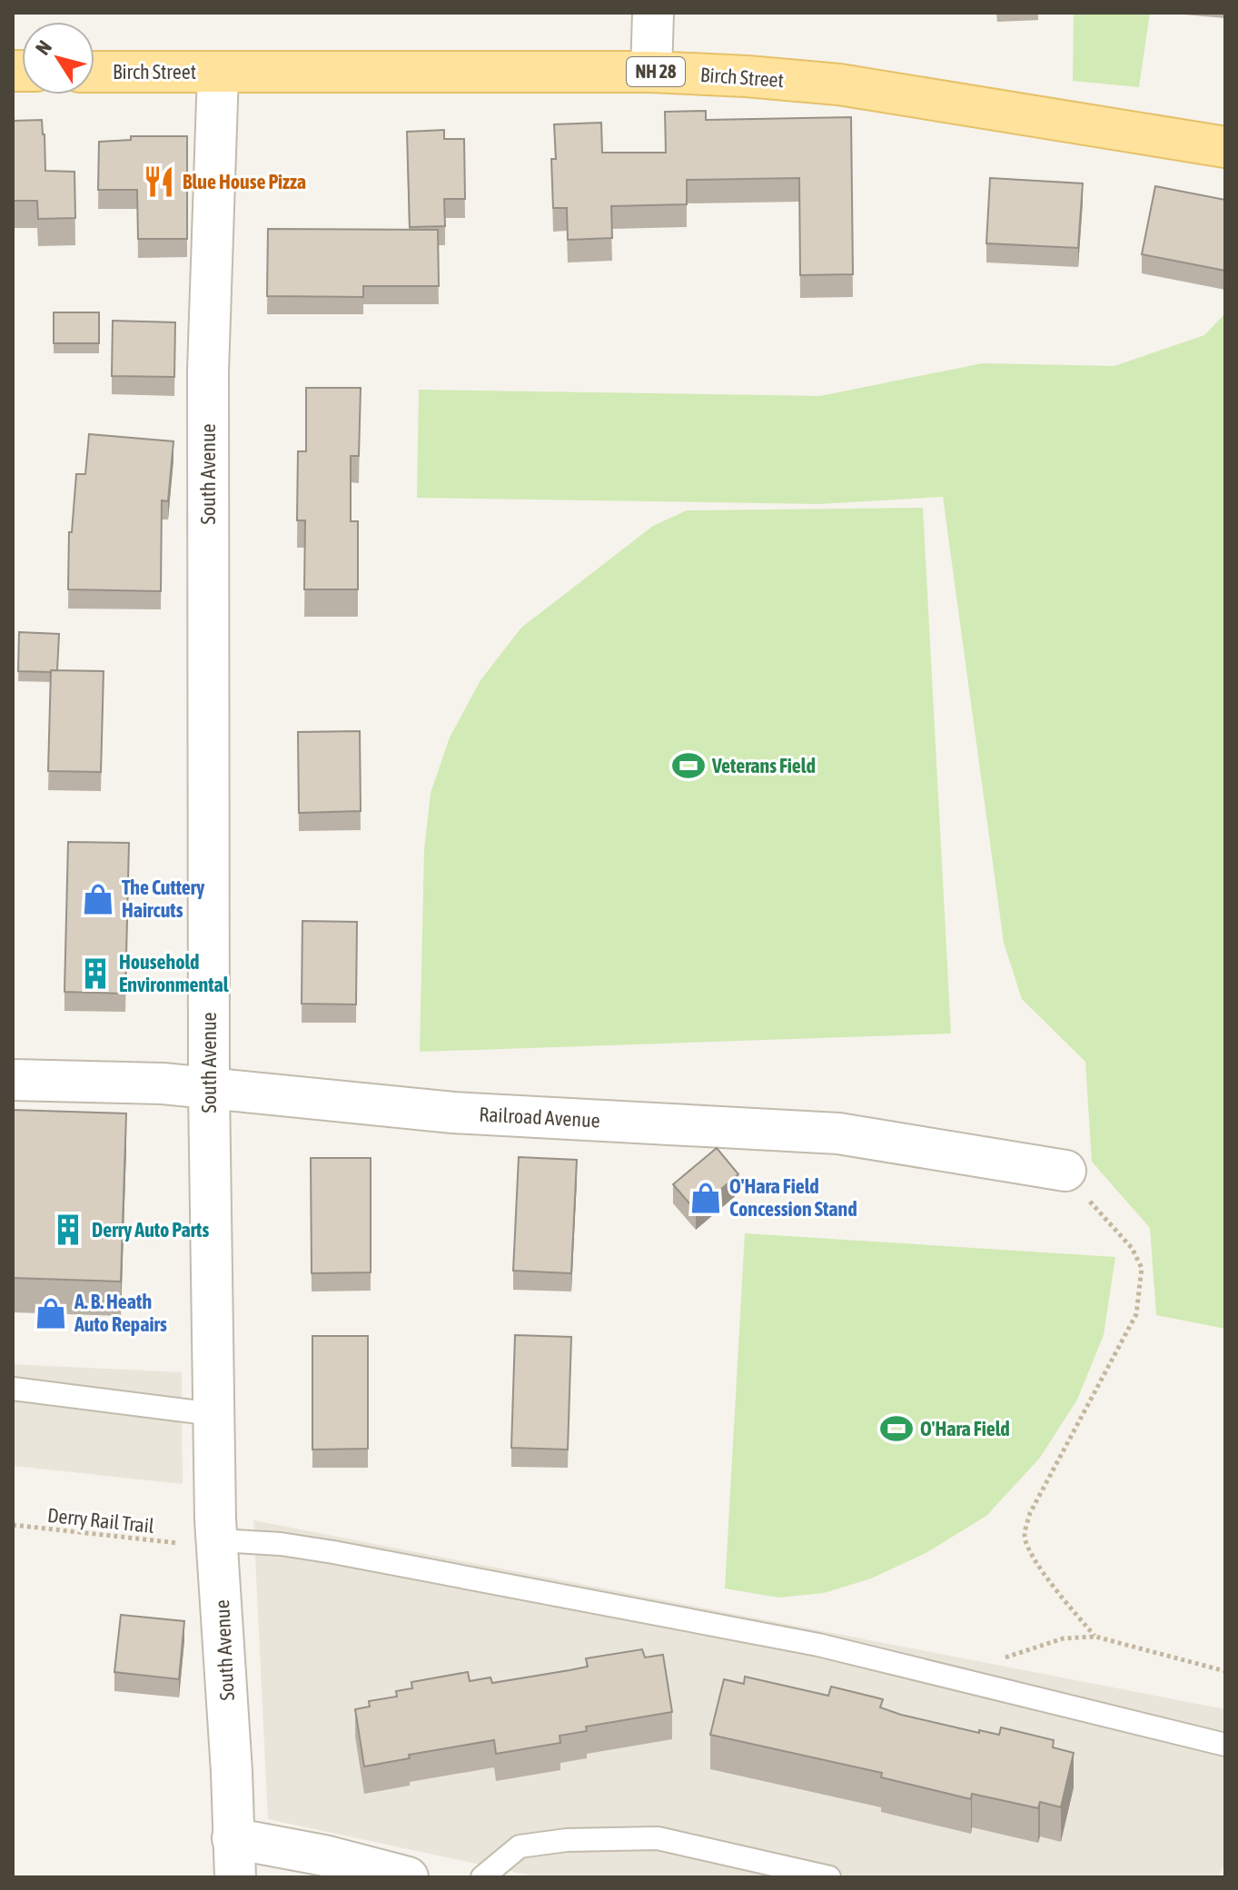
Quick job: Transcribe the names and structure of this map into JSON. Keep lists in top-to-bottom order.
{
  "streets": {
    "main road": ["Birch Street", "NH 28"],
    "street": ["South Avenue", "Railroad Avenue"],
    "path": ["Derry Rail Trail"]
  },
  "crossings": [
    ["Birch Street", "South Avenue"],
    ["South Avenue", "Railroad Avenue"],
    ["South Avenue", "Derry Rail Trail"]
  ],
  "places": {
    "restaurant": ["Blue House Pizza"],
    "sports": ["Veterans Field", "O'Hara Field"],
    "shop": ["The Cuttery Haircuts", "O'Hara Field Concession Stand", "A. B. Heath Auto Repairs"],
    "building": ["Household Environmental", "Derry Auto Parts"]
  },
  "north": "top left"
}
